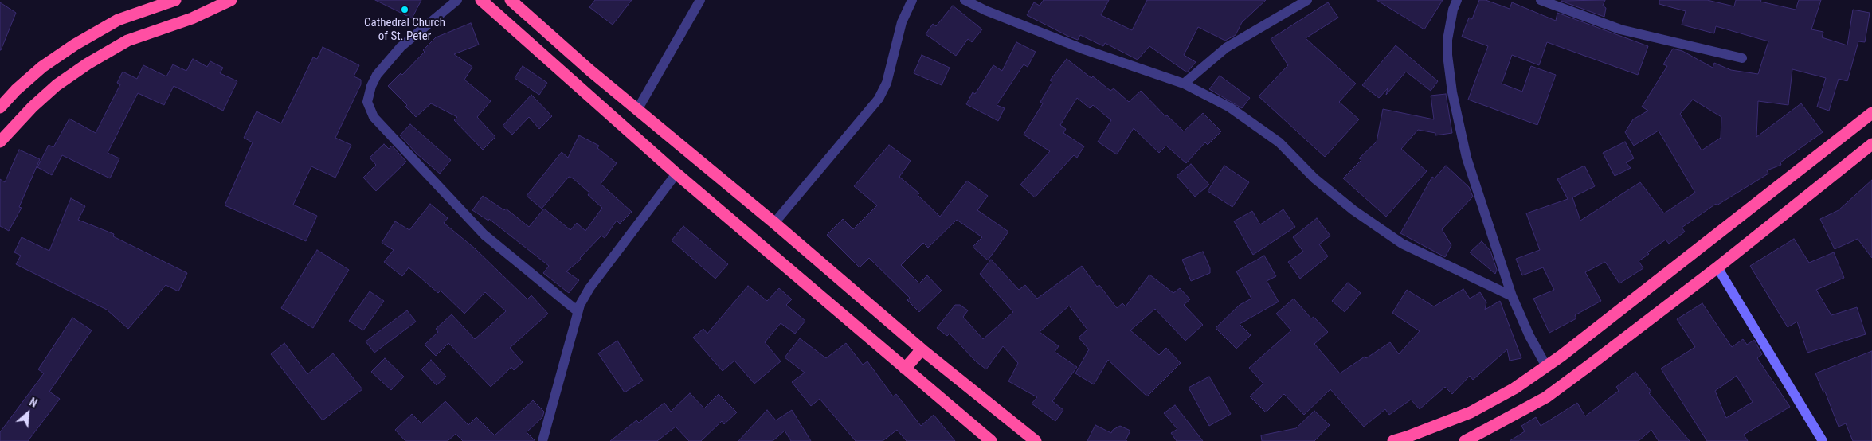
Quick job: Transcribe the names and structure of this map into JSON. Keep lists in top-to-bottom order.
{
  "places": ["Cathedral Church of St. Peter"],
  "north": "top right"
}
